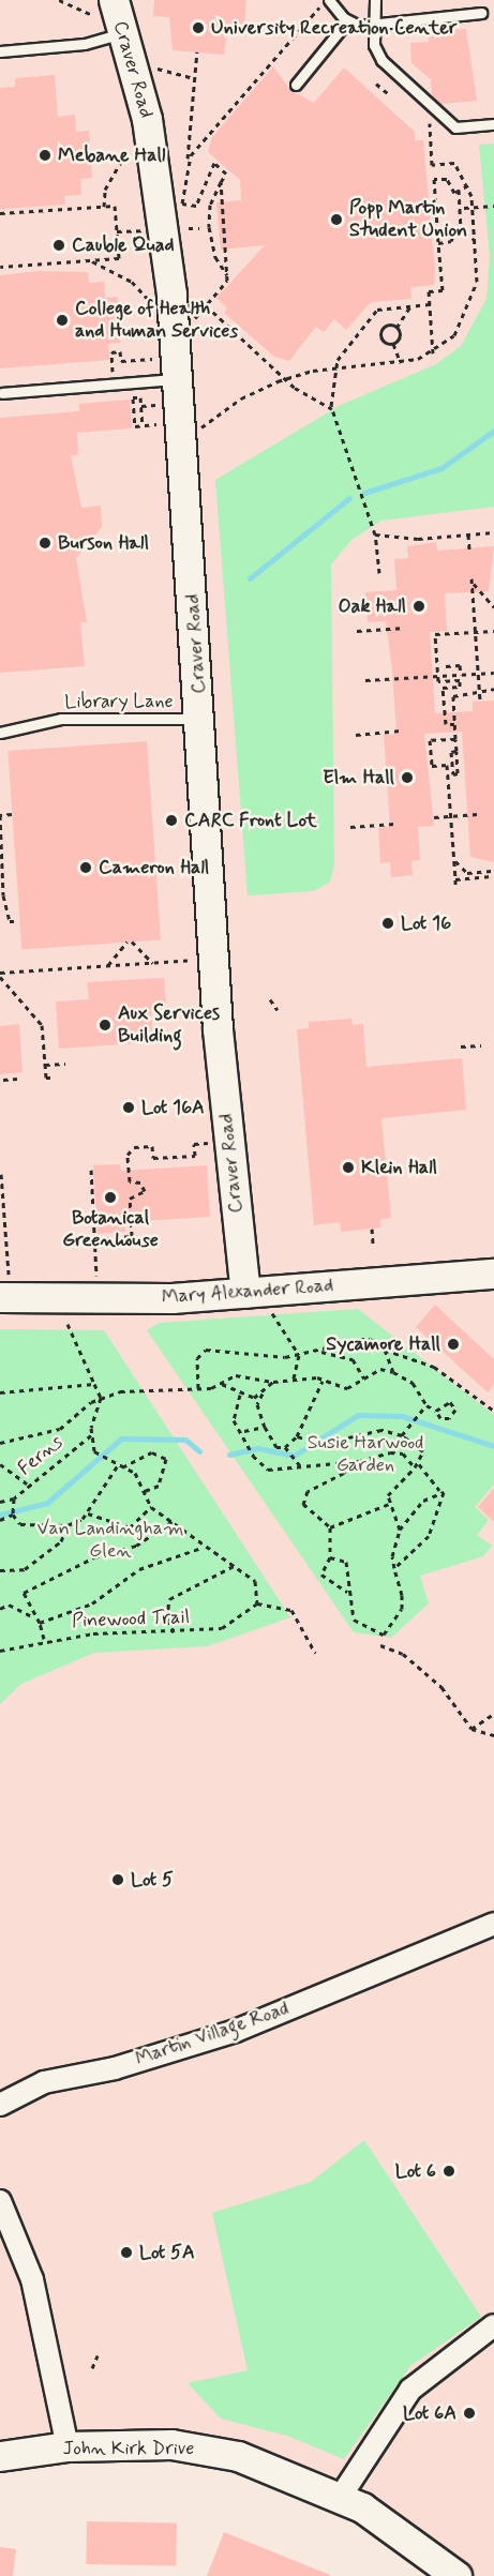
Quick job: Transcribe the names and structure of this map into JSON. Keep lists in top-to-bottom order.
{
  "streets": {
    "street": [
      "Craver Road",
      "Mary Alexander Road",
      "Martin Village Road",
      "John Kirk Drive"
    ],
    "lane": ["Library Lane"],
    "path": ["Ferns", "Pinewood Trail"]
  },
  "crossings": [
    ["Craver Road", "Library Lane"],
    ["Craver Road", "Mary Alexander Road"]
  ],
  "parks": ["Susie Harwood Garden", "Van Landingham Glen"],
  "places": [
    "University Recreation Center",
    "Mebane Hall",
    "Popp Martin Student Union",
    "Cauble Quad",
    "College of Health and Human Services",
    "Burson Hall",
    "Oak Hall",
    "Elm Hall",
    "CARC Front Lot",
    "Cameron Hall",
    "Lot 16",
    "Aux Services Building",
    "Lot 16A",
    "Klein Hall",
    "Botanical Greenhouse",
    "Sycamore Hall",
    "Lot 5",
    "Lot 6",
    "Lot 5A",
    "Lot 6A"
  ]
}
